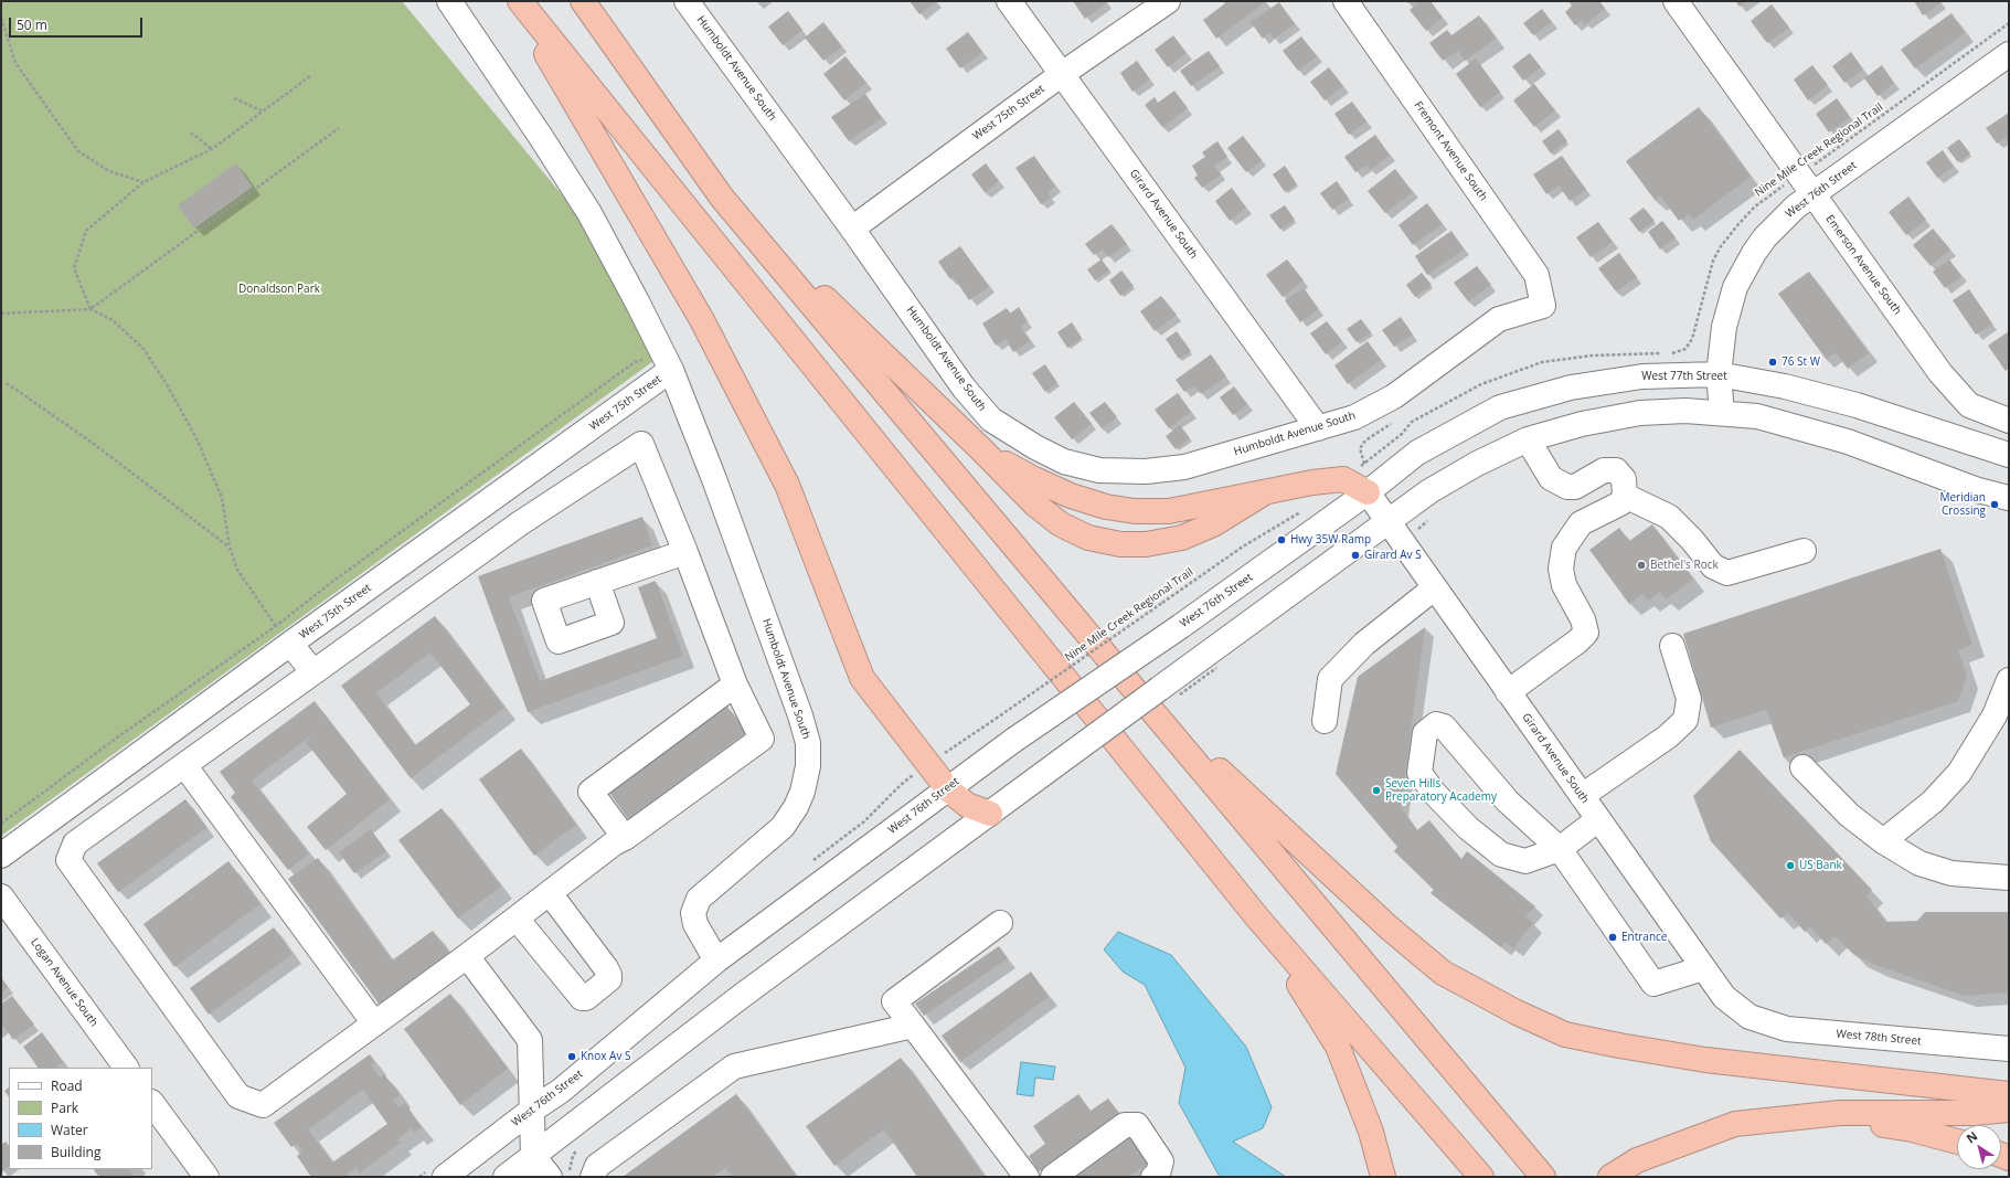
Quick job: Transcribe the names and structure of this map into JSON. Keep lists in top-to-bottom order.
{
  "streets": {
    "street": [
      "Humboldt Avenue South",
      "West 75th Street",
      "Fremont Avenue South",
      "West 76th Street",
      "Girard Avenue South",
      "Emerson Avenue South",
      "West 77th Street",
      "Logan Avenue South",
      "West 78th Street"
    ],
    "path": ["Nine Mile Creek Regional Trail"]
  },
  "crossings": [
    ["Humboldt Avenue South", "West 75th Street"],
    ["Humboldt Avenue South", "Fremont Avenue South"],
    ["Humboldt Avenue South", "West 76th Street"],
    ["Humboldt Avenue South", "Girard Avenue South"],
    ["West 75th Street", "Girard Avenue South"],
    ["Nine Mile Creek Regional Trail", "Emerson Avenue South"],
    ["West 76th Street", "Girard Avenue South"],
    ["West 76th Street", "Emerson Avenue South"],
    ["West 76th Street", "West 77th Street"],
    ["Girard Avenue South", "West 78th Street"]
  ],
  "parks": ["Donaldson Park"],
  "places": [
    "76 St W",
    "Meridian Crossing",
    "Hwy 35W Ramp",
    "Girard Av S",
    "Bethel's Rock",
    "Seven Hills Preparatory Academy",
    "US Bank",
    "Entrance",
    "Knox Av S"
  ],
  "legend": [
    "Road",
    "Park",
    "Water",
    "Building"
  ],
  "scale_bar": "50 m",
  "north": "top left"
}
